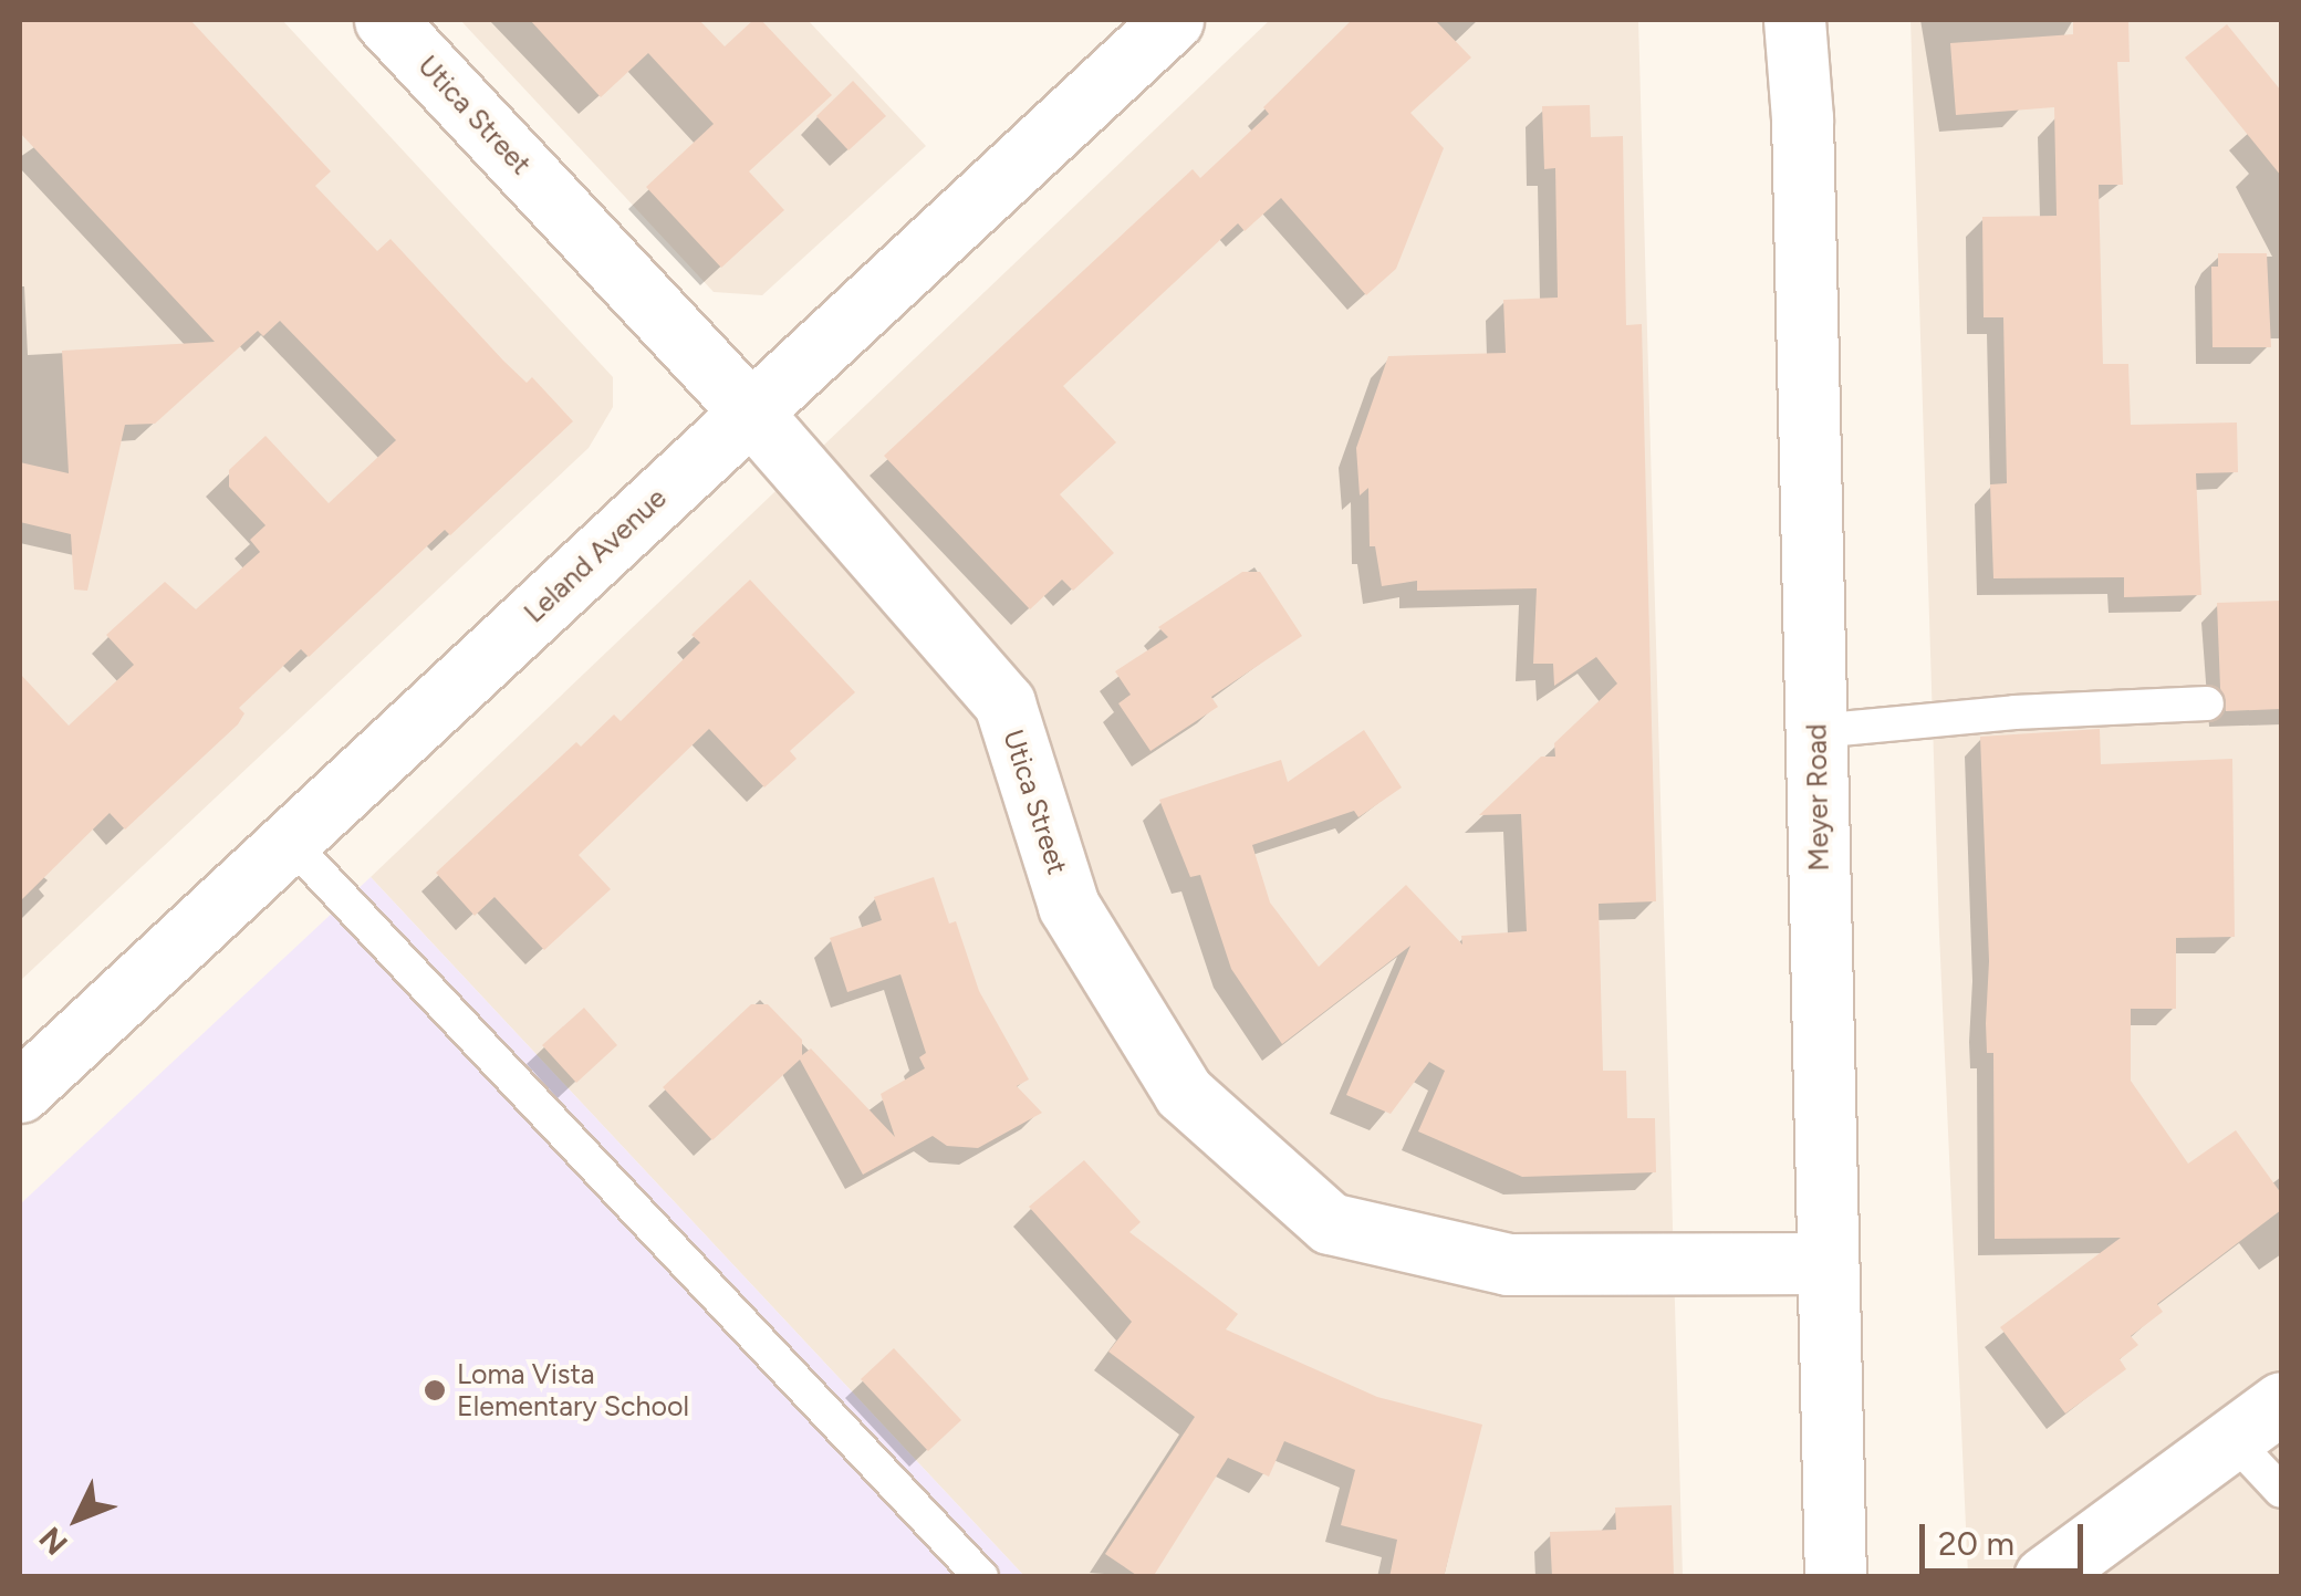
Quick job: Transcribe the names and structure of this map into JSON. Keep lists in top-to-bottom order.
{
  "streets": {
    "street": ["Utica Street", "Leland Avenue", "Meyer Road"]
  },
  "crossings": [
    ["Utica Street", "Leland Avenue"],
    ["Utica Street", "Meyer Road"]
  ],
  "places": ["Loma Vista Elementary School"],
  "scale_bar": "20 m",
  "north": "bottom left"
}
